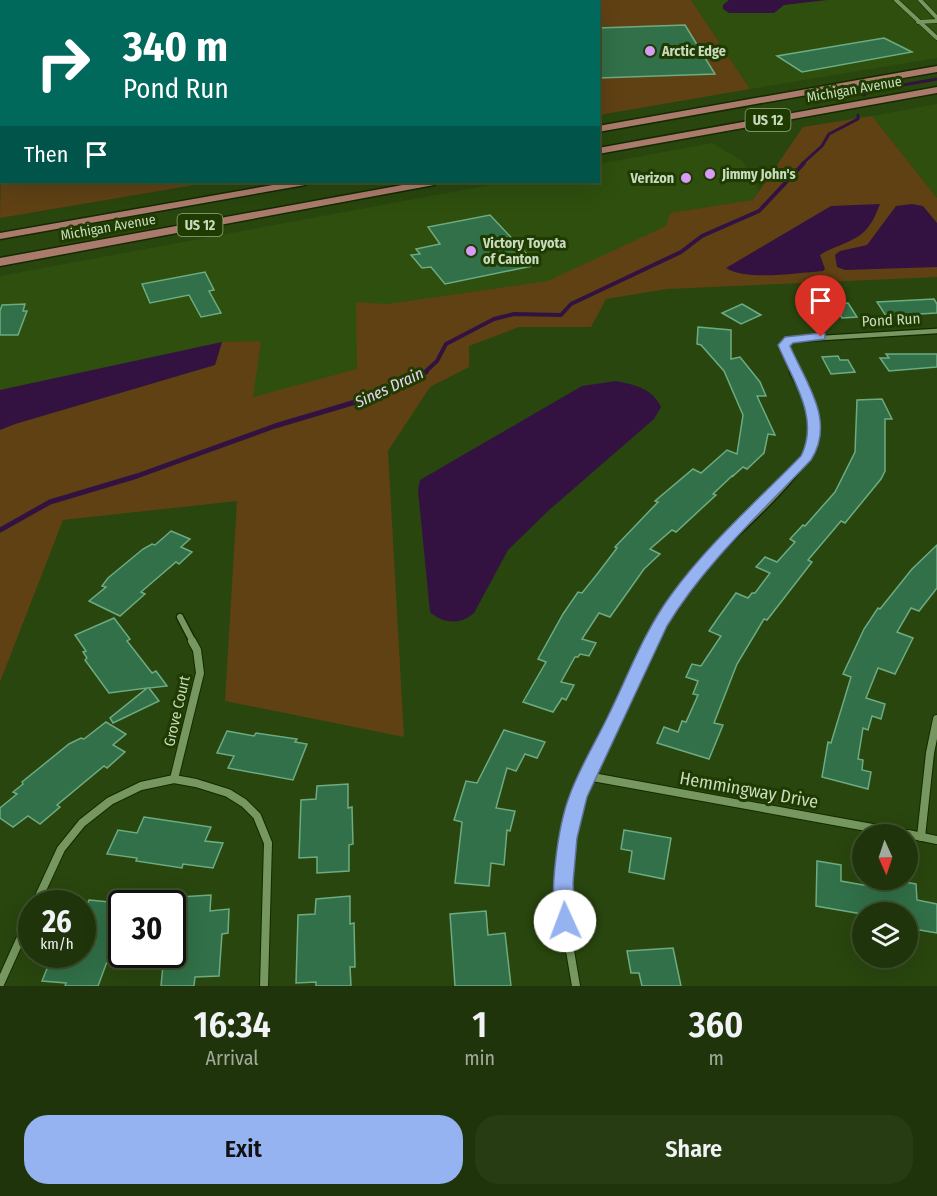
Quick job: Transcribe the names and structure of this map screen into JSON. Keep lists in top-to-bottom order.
{
  "streets": {
    "main road": ["Michigan Avenue", "US 12"],
    "street": ["Pond Run", "Grove Court", "Hemmingway Drive"]
  },
  "crossings": [
    ["Pond Run", "Hemmingway Drive"]
  ],
  "water": ["Sines Drain"],
  "places": [
    "Arctic Edge",
    "Jimmy John's",
    "Verizon",
    "Victory Toyota of Canton"
  ],
  "north": "bottom",
  "page": {
    "turn": ["340 m", "Pond Run"],
    "then": "Then",
    "speed": "26 km/h",
    "limit": "30",
    "eta": [
      "16:34",
      "Arrival",
      "1",
      "min",
      "360",
      "m"
    ],
    "buttons": ["Exit", "Share"]
  }
}
